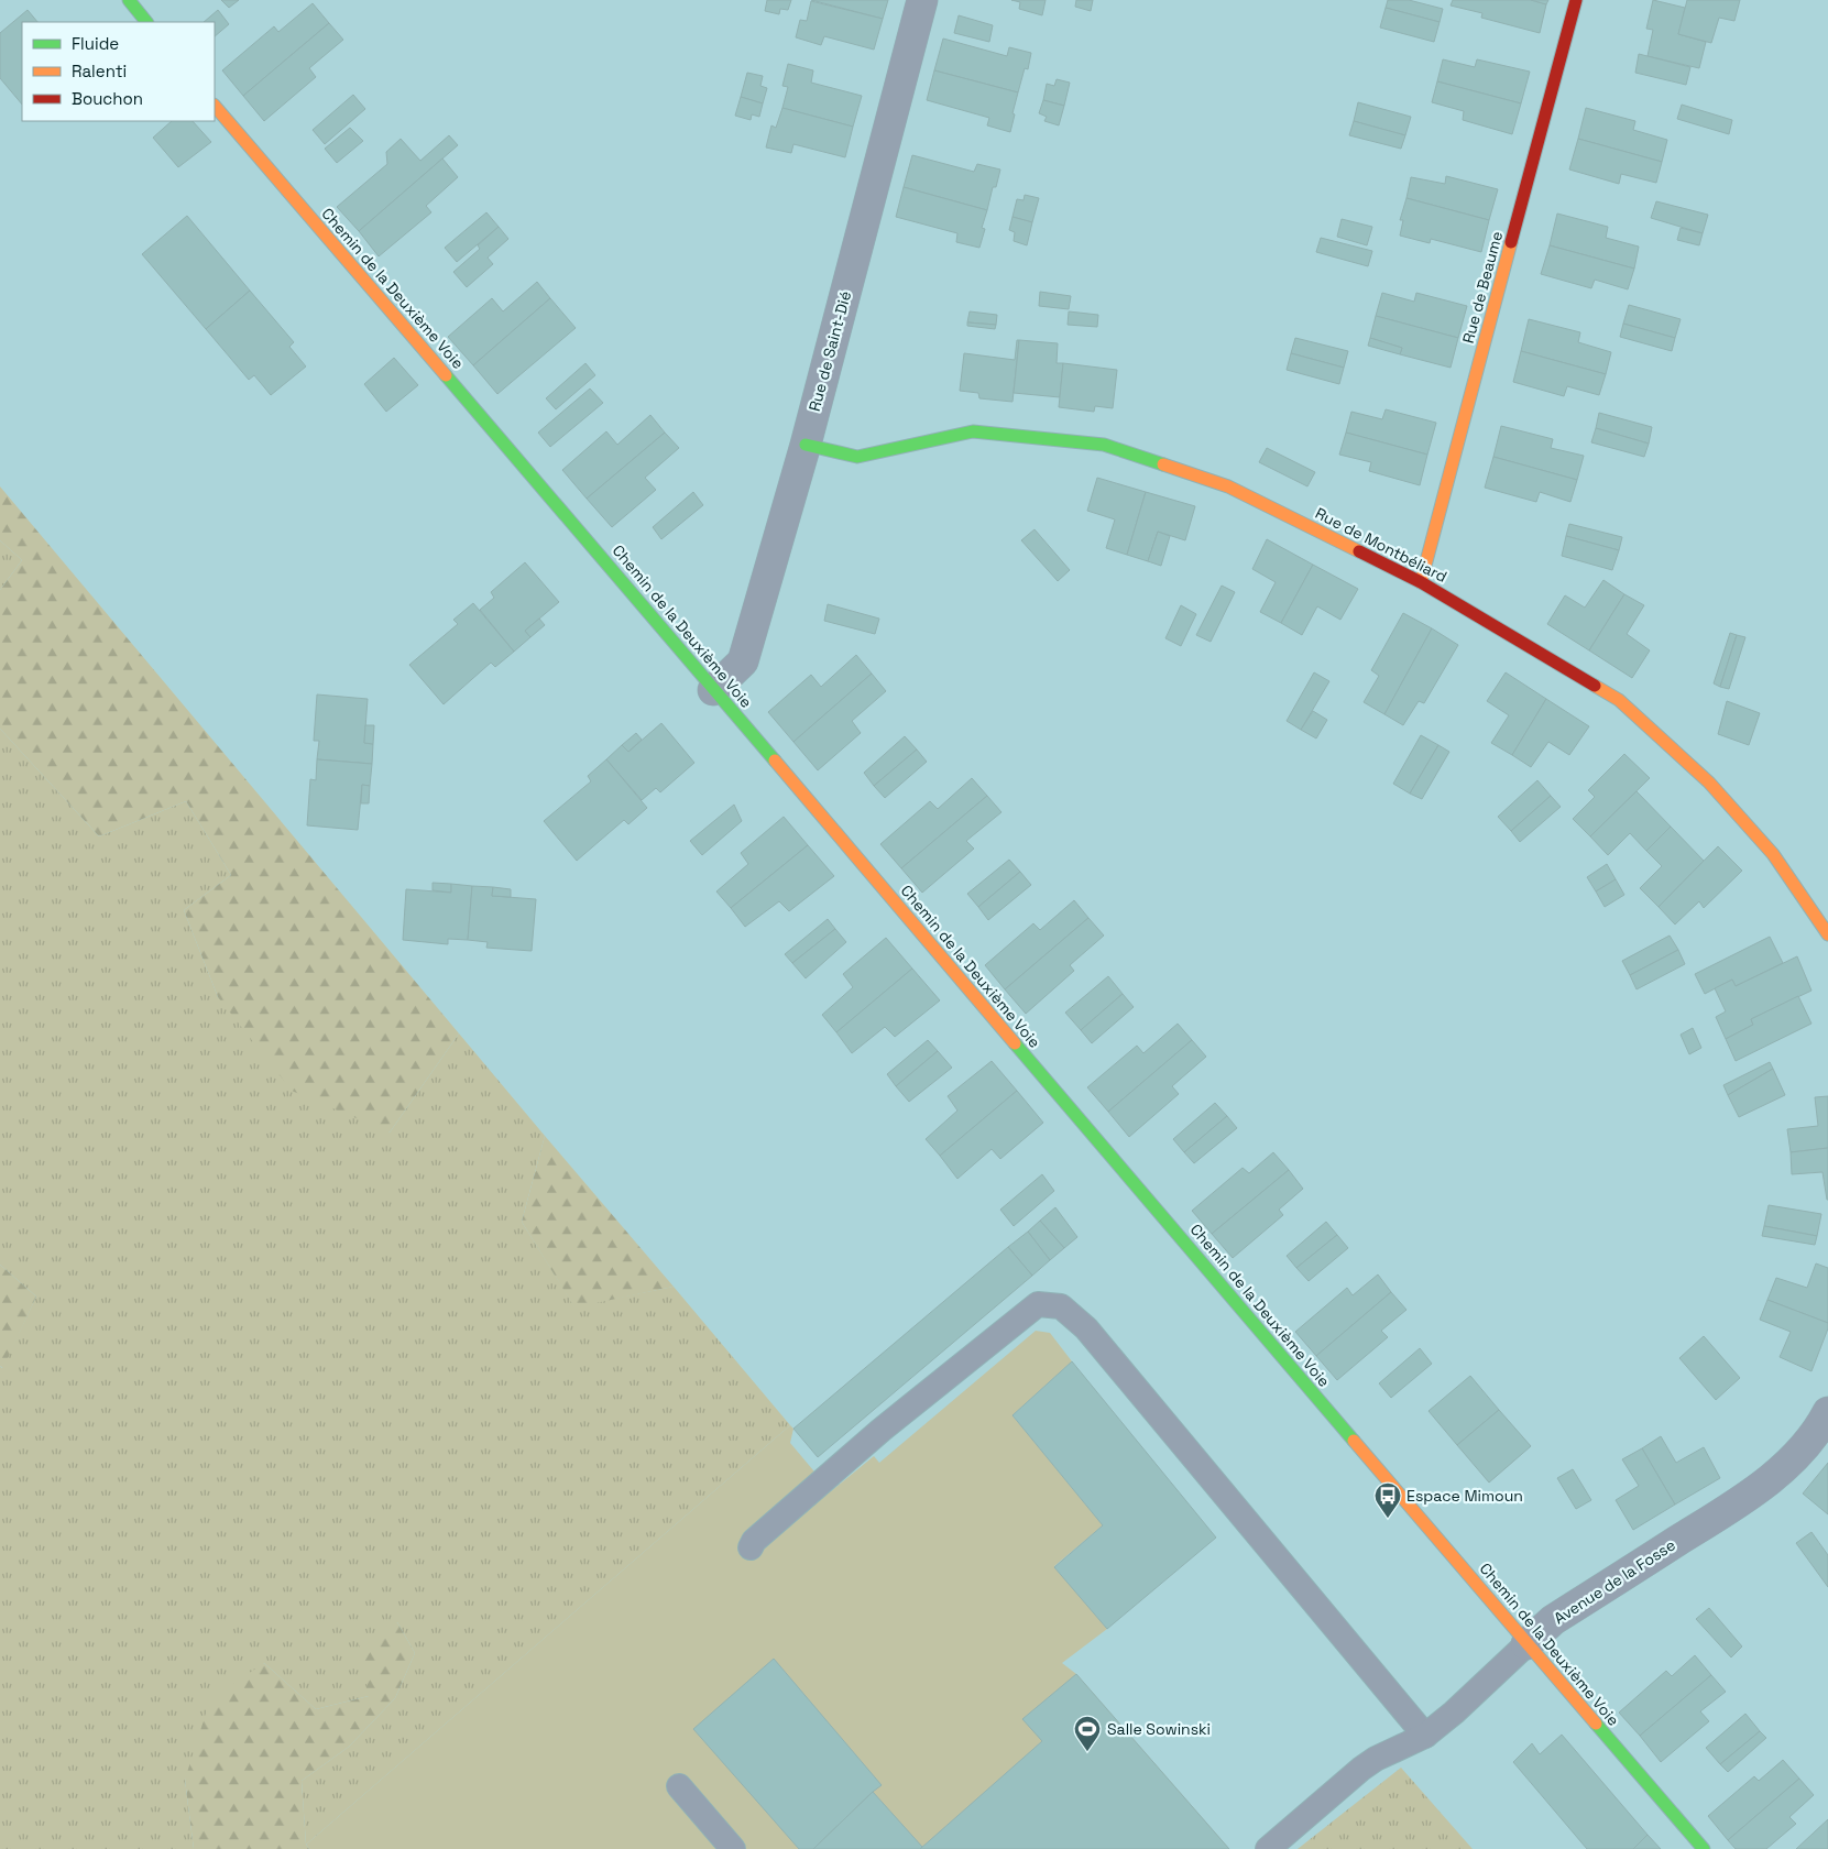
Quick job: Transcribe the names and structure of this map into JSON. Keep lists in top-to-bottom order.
{
  "streets": {
    "street": [
      "Rue de Beaume",
      "Chemin de la Deuxième Voie",
      "Rue de Saint-Dié",
      "Rue de Montbéliard",
      "Avenue de la Fosse"
    ]
  },
  "crossings": [
    ["Rue de Beaume", "Rue de Montbéliard"],
    ["Chemin de la Deuxième Voie", "Rue de Saint-Dié"],
    ["Chemin de la Deuxième Voie", "Avenue de la Fosse"],
    ["Rue de Saint-Dié", "Rue de Montbéliard"]
  ],
  "places": {
    "bus stop": ["Espace Mimoun"],
    "sports": ["Salle Sowinski"]
  },
  "legend": ["Fluide", "Ralenti", "Bouchon"]
}
